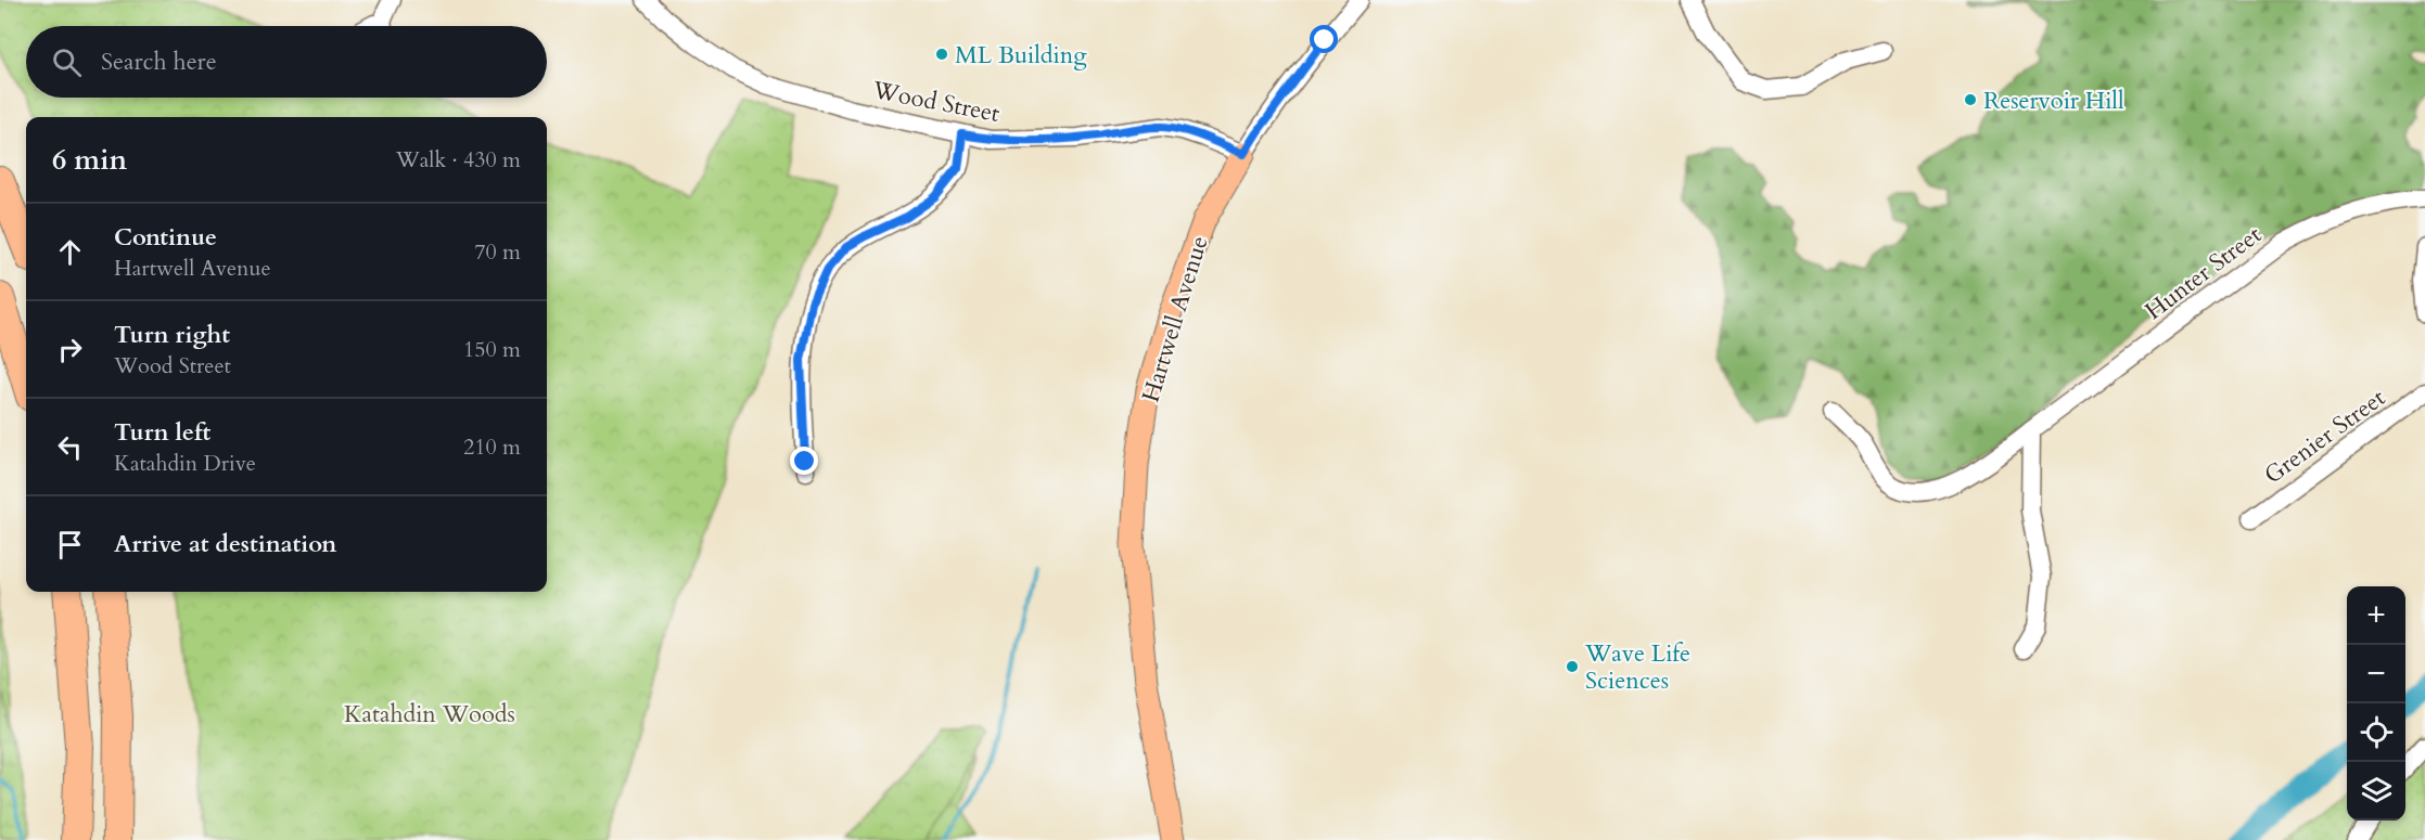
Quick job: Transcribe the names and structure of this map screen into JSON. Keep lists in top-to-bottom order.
{
  "streets": {
    "main road": ["Hartwell Avenue"],
    "street": ["Wood Street", "Hunter Street", "Grenier Street"]
  },
  "crossings": [
    ["Wood Street", "Hartwell Avenue"]
  ],
  "parks": ["Katahdin Woods"],
  "places": ["ML Building", "Reservoir Hill", "Wave Life Sciences"],
  "page": {
    "search": "Search here",
    "heading": ["6 min", "Walk · 430 m"],
    "list": [
      ["Continue", "Hartwell Avenue", "70 m"],
      ["Turn right", "Wood Street", "150 m"],
      ["Turn left", "Katahdin Drive", "210 m"],
      "Arrive at destination"
    ],
    "map_buttons": ["+", "−"]
  }
}
